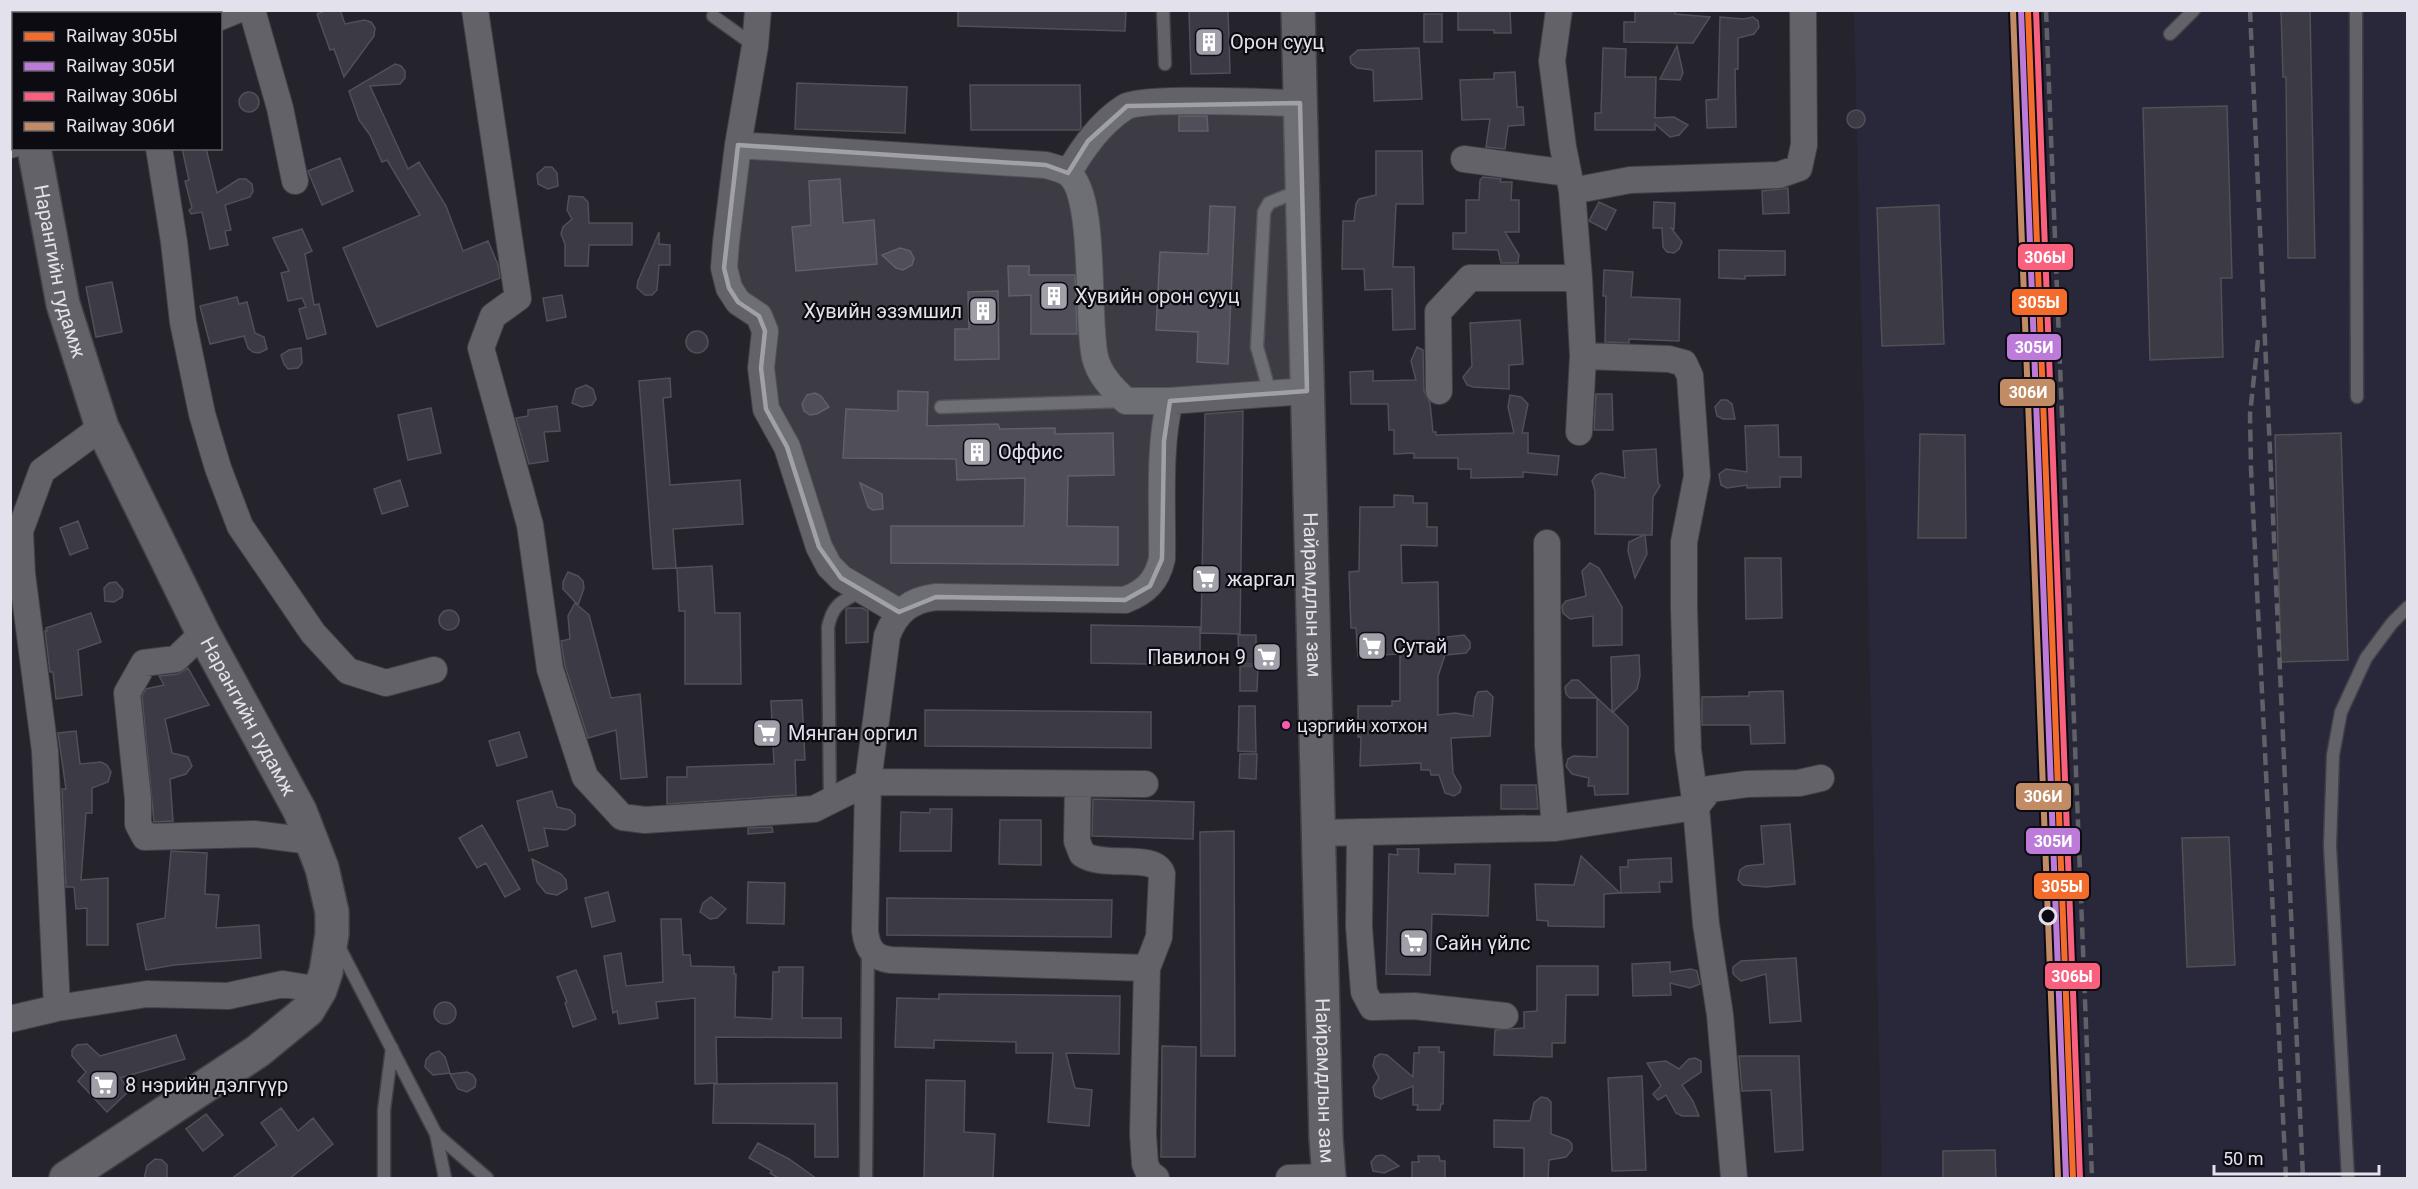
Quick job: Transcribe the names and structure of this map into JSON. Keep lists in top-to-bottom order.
{
  "streets": {
    "main road": ["Нарангийн гудамж", "Найрамдлын зам"]
  },
  "places": {
    "building": [
      "Орон сууц",
      "Хувийн орон сууц",
      "Хувийн эзэмшил",
      "Оффис"
    ],
    "supermarket": [
      "жаргал",
      "Сутай",
      "Павилон 9",
      "Мянган оргил",
      "Сайн үйлс",
      "8 нэрийн дэлгүүр"
    ],
    "other": ["цэргийн хотхон"]
  },
  "lines": [
    "rail line 305Ы",
    "rail line 305И",
    "rail line 306Ы",
    "rail line 306И"
  ],
  "legend": [
    "Railway 305Ы",
    "Railway 305И",
    "Railway 306Ы",
    "Railway 306И"
  ],
  "scale_bar": "50 m"
}
